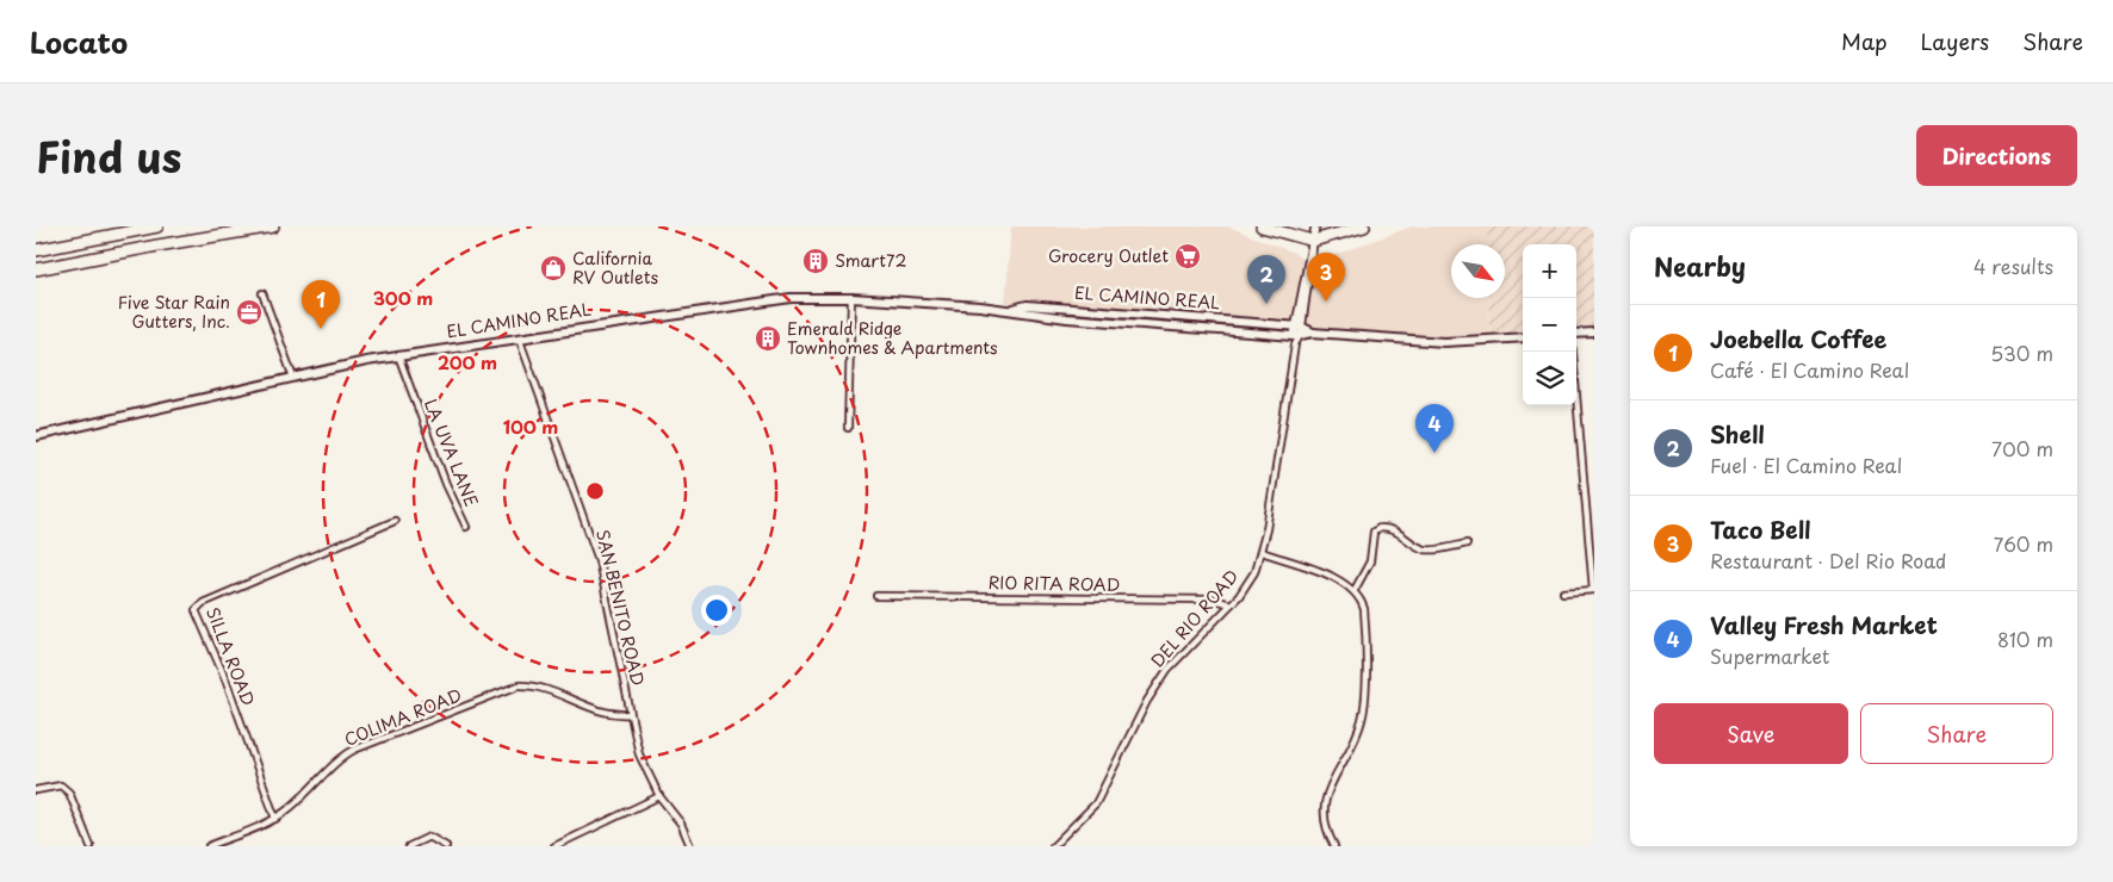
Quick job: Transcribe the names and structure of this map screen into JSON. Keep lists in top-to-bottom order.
{
  "streets": {
    "main road": ["EL CAMINO REAL"],
    "street": [
      "LA UVA LANE",
      "RIO RITA ROAD",
      "SAN BENITO ROAD",
      "DEL RIO ROAD",
      "SILLA ROAD",
      "COLIMA ROAD"
    ]
  },
  "crossings": [
    ["EL CAMINO REAL", "LA UVA LANE"],
    ["EL CAMINO REAL", "SAN BENITO ROAD"],
    ["EL CAMINO REAL", "DEL RIO ROAD"],
    ["RIO RITA ROAD", "DEL RIO ROAD"],
    ["SAN BENITO ROAD", "COLIMA ROAD"],
    ["SILLA ROAD", "COLIMA ROAD"]
  ],
  "places": {
    "supermarket": ["Grocery Outlet"],
    "building": ["Smart72", "Emerald Ridge Townhomes & Apartments"],
    "shop": ["California RV Outlets"],
    "office": ["Five Star Rain Gutters, Inc."]
  },
  "north": "bottom right",
  "page": {
    "header": "Locato",
    "nav": ["Map", "Layers", "Share"],
    "title": "Find us",
    "buttons": [
      "Directions",
      ["Save", "Share"]
    ],
    "heading": ["Nearby", "4 results"],
    "map_buttons": ["+", "−"],
    "pins": [
      "3",
      "2",
      "1",
      "4"
    ],
    "list": [
      {
        "mark": "1",
        "name": "Joebella Coffee",
        "note": "Café · El Camino Real",
        "value": "530 m"
      },
      {
        "mark": "2",
        "name": "Shell",
        "note": "Fuel · El Camino Real",
        "value": "700 m"
      },
      {
        "mark": "3",
        "name": "Taco Bell",
        "note": "Restaurant · Del Rio Road",
        "value": "760 m"
      },
      {
        "mark": "4",
        "name": "Valley Fresh Market",
        "note": "Supermarket",
        "value": "810 m"
      }
    ]
  },
  "rings": ["300 m", "200 m", "100 m"]
}
